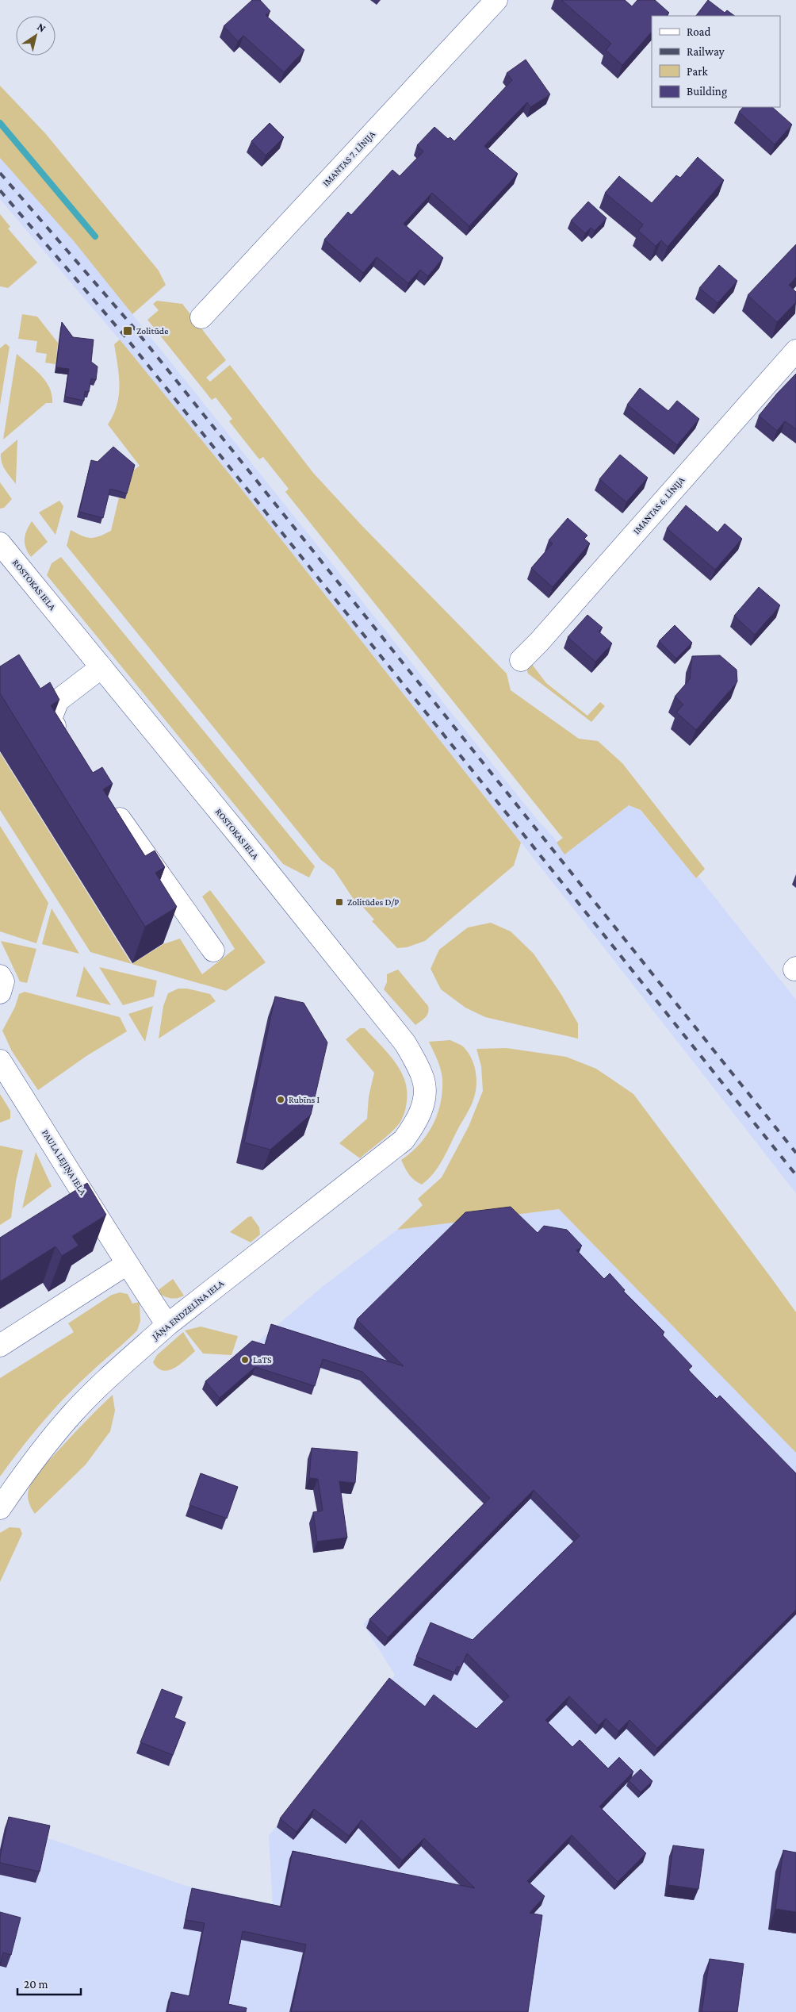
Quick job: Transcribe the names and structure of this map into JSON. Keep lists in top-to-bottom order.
{
  "streets": {
    "street": [
      "IMANTAS 7. LĪNIJA",
      "IMANTAS 6. LĪNIJA",
      "ROSTOKAS IELA",
      "PAULA LEJIŅA IELA",
      "JĀŅA ENDZELĪNA IELA"
    ]
  },
  "crossings": [
    ["ROSTOKAS IELA", "JĀŅA ENDZELĪNA IELA"],
    ["PAULA LEJIŅA IELA", "JĀŅA ENDZELĪNA IELA"]
  ],
  "places": {
    "transit": ["Zolitūde", "Zolitūdes D/P"],
    "other": ["Rubīns I", "LaTS"]
  },
  "legend": [
    "Road",
    "Railway",
    "Park",
    "Building"
  ],
  "scale_bar": "20 m",
  "north": "top right"
}
